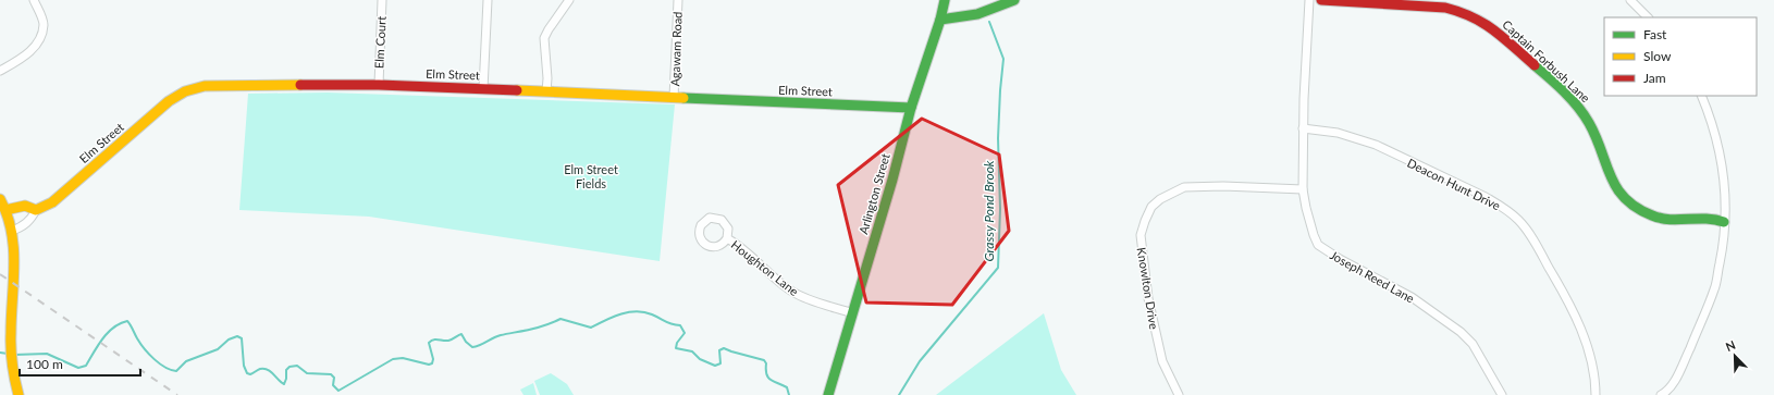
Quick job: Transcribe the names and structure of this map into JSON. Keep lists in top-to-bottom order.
{
  "streets": {
    "street": [
      "Elm Court",
      "Agawam Road",
      "Captain Forbush Lane",
      "Elm Street",
      "Deacon Hunt Drive",
      "Arlington Street",
      "Houghton Lane",
      "Joseph Reed Lane",
      "Knowlton Drive"
    ]
  },
  "crossings": [
    ["Elm Court", "Elm Street"],
    ["Agawam Road", "Elm Street"],
    ["Elm Street", "Arlington Street"],
    ["Deacon Hunt Drive", "Joseph Reed Lane"],
    ["Arlington Street", "Houghton Lane"],
    ["Joseph Reed Lane", "Knowlton Drive"]
  ],
  "water": ["Grassy Pond Brook"],
  "parks": ["Elm Street Fields"],
  "legend": ["Fast", "Slow", "Jam"],
  "scale_bar": "100 m",
  "north": "top left"
}
